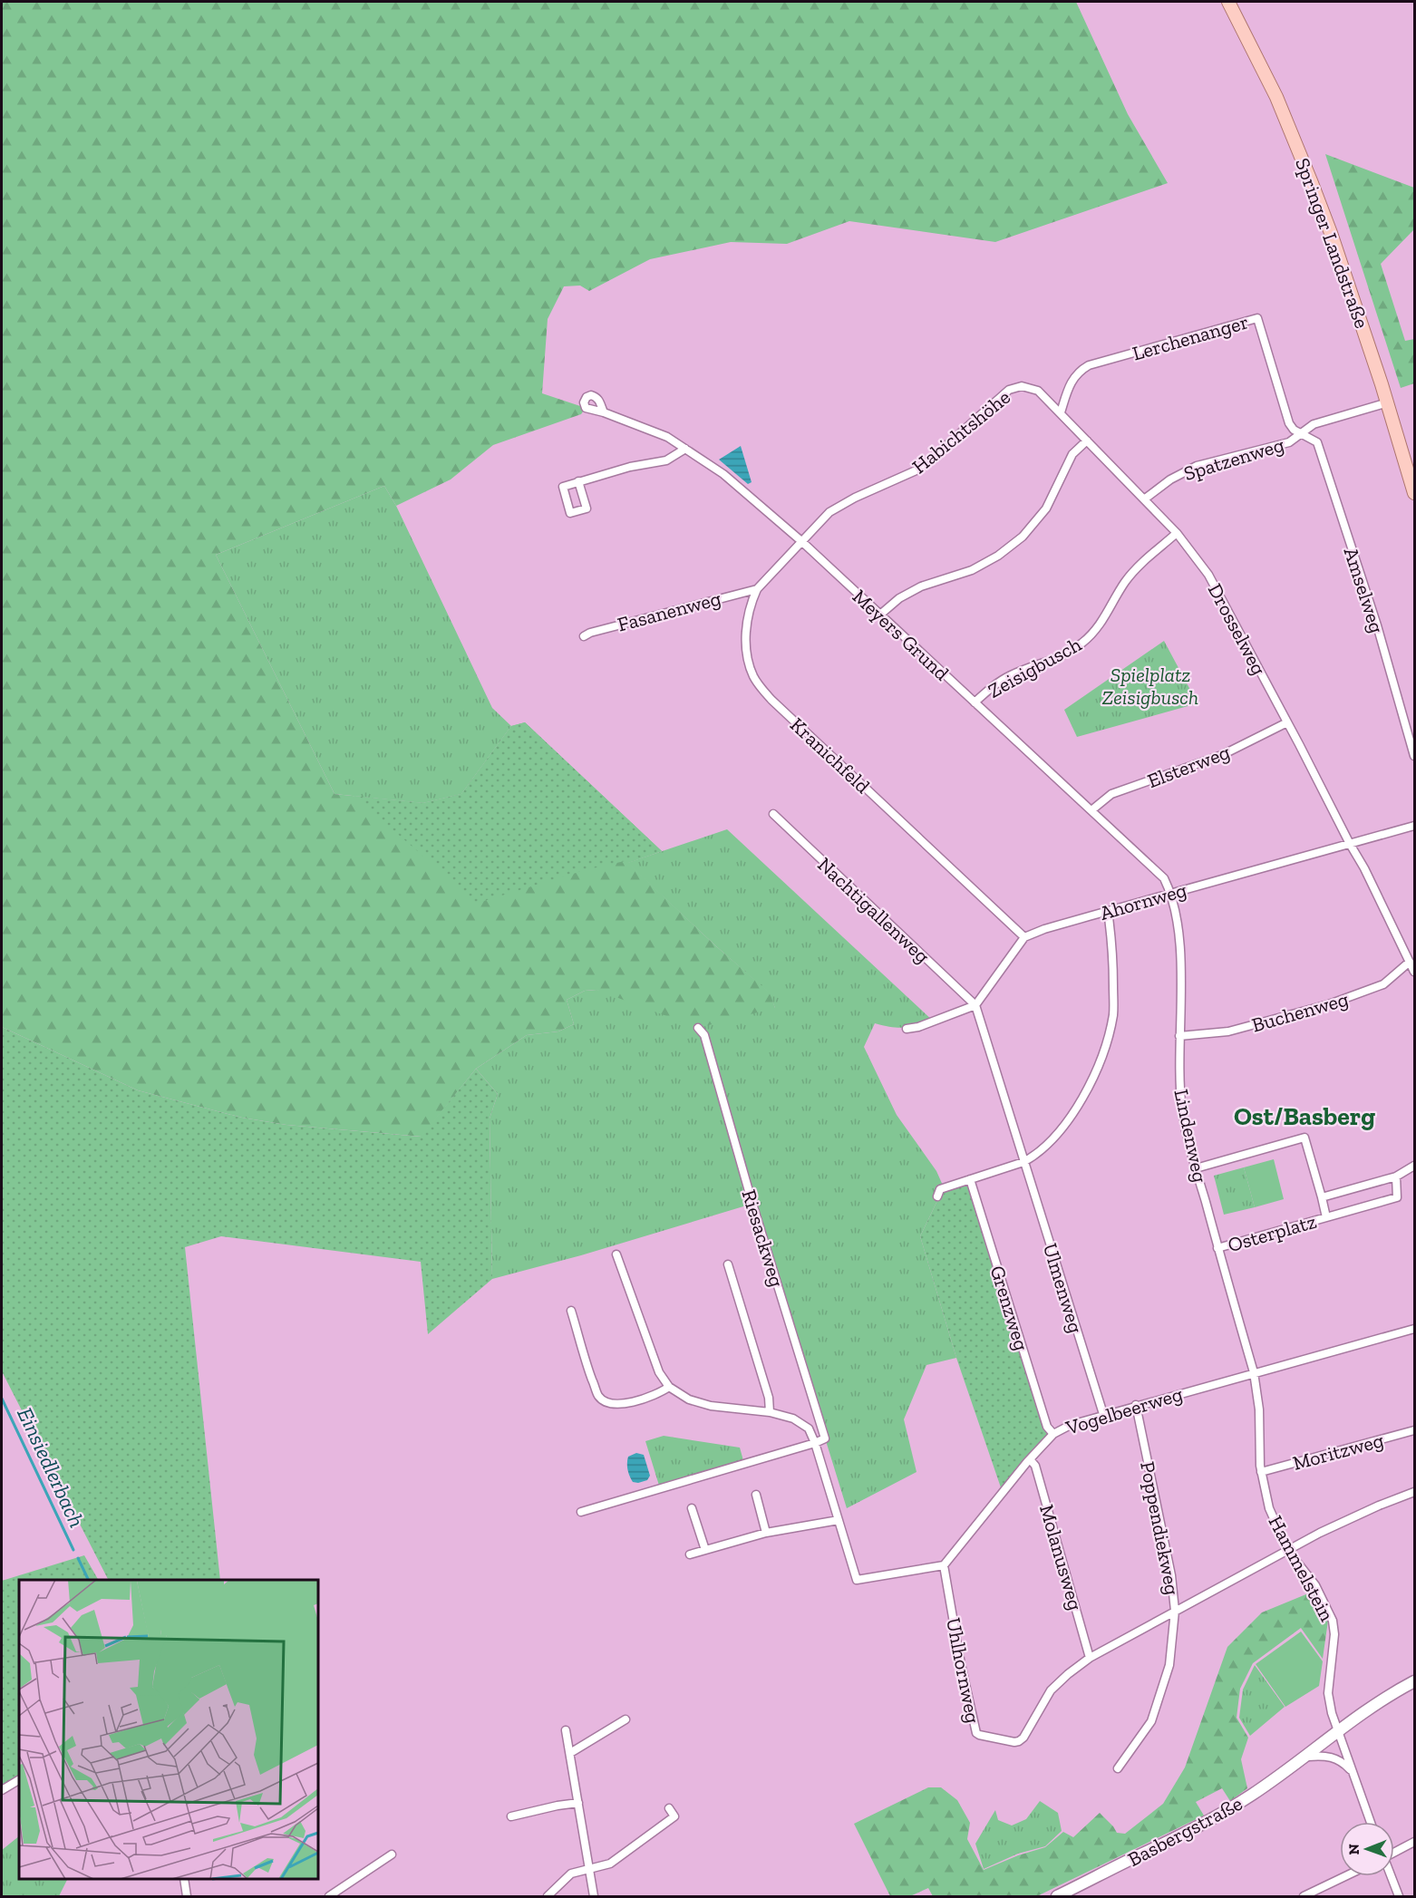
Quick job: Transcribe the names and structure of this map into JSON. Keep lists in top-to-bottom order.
{
  "streets": {
    "main road": ["Springer Landstraße", "Basbergstraße"],
    "street": [
      "Lerchenanger",
      "Habichtshöhe",
      "Spatzenweg",
      "Amselweg",
      "Fasanenweg",
      "Drosselweg",
      "Meyers Grund",
      "Zeisigbusch",
      "Kranichfeld",
      "Elsterweg",
      "Ahornweg",
      "Nachtigallenweg",
      "Buchenweg",
      "Lindenweg",
      "Osterplatz",
      "Riesackweg",
      "Ulmenweg",
      "Grenzweg",
      "Vogelbeerweg",
      "Moritzweg",
      "Poppendiekweg",
      "Molanusweg",
      "Hammelstein",
      "Uhlhornweg"
    ]
  },
  "crossings": [
    ["Springer Landstraße", "Spatzenweg"],
    ["Lerchenanger", "Habichtshöhe"],
    ["Lerchenanger", "Spatzenweg"],
    ["Lerchenanger", "Amselweg"],
    ["Habichtshöhe", "Drosselweg"],
    ["Habichtshöhe", "Meyers Grund"],
    ["Habichtshöhe", "Kranichfeld"],
    ["Spatzenweg", "Amselweg"],
    ["Spatzenweg", "Drosselweg"],
    ["Fasanenweg", "Kranichfeld"],
    ["Drosselweg", "Zeisigbusch"],
    ["Drosselweg", "Elsterweg"],
    ["Drosselweg", "Ahornweg"],
    ["Drosselweg", "Buchenweg"],
    ["Meyers Grund", "Zeisigbusch"],
    ["Meyers Grund", "Kranichfeld"],
    ["Meyers Grund", "Elsterweg"],
    ["Meyers Grund", "Ahornweg"],
    ["Meyers Grund", "Lindenweg"],
    ["Kranichfeld", "Ahornweg"],
    ["Ahornweg", "Lindenweg"],
    ["Nachtigallenweg", "Ulmenweg"],
    ["Buchenweg", "Lindenweg"],
    ["Lindenweg", "Osterplatz"],
    ["Lindenweg", "Vogelbeerweg"],
    ["Lindenweg", "Hammelstein"],
    ["Ulmenweg", "Vogelbeerweg"],
    ["Grenzweg", "Vogelbeerweg"],
    ["Vogelbeerweg", "Poppendiekweg"],
    ["Vogelbeerweg", "Molanusweg"],
    ["Vogelbeerweg", "Hammelstein"],
    ["Vogelbeerweg", "Uhlhornweg"],
    ["Moritzweg", "Hammelstein"],
    ["Molanusweg", "Uhlhornweg"],
    ["Hammelstein", "Basbergstraße"]
  ],
  "districts": ["Ost/Basberg"],
  "water": ["Einsiedlerbach"],
  "parks": ["Spielplatz Zeisigbusch"],
  "north": "left"
}
